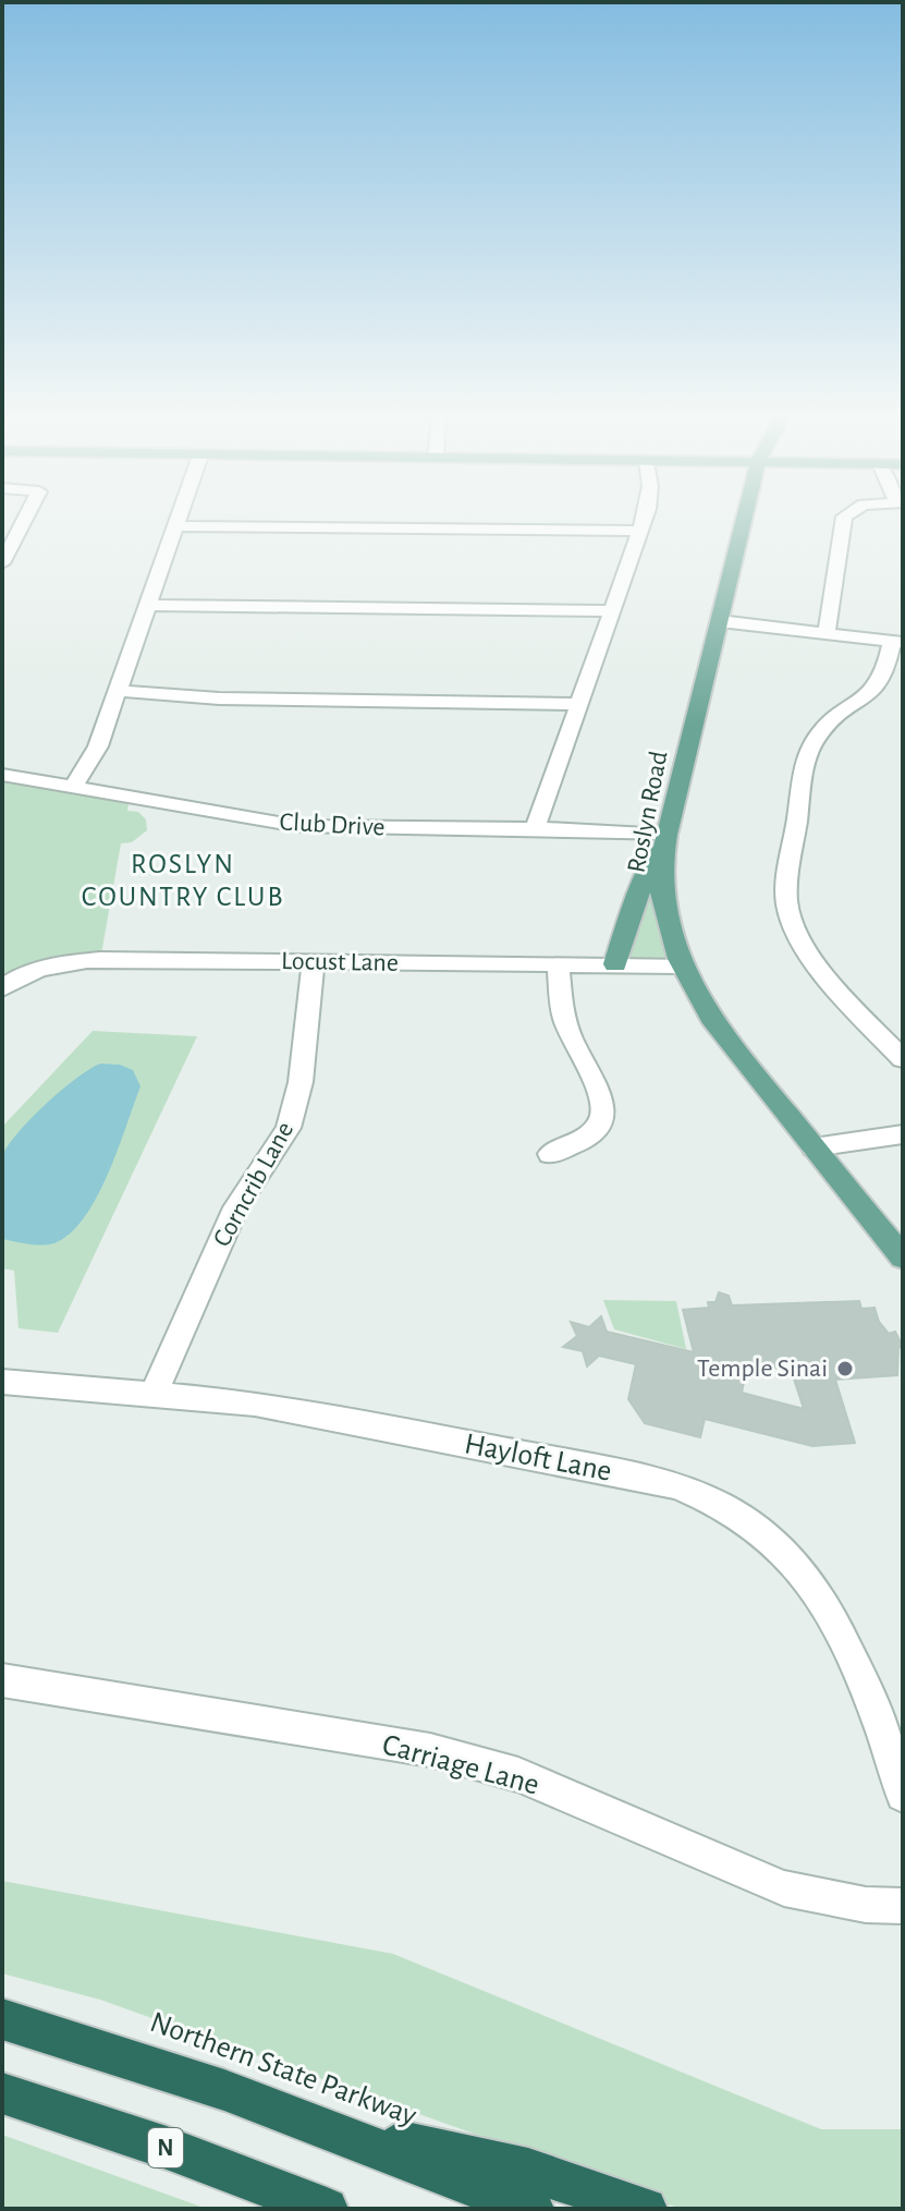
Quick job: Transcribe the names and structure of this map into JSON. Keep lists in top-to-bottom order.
{
  "streets": {
    "highway": ["Northern State Parkway", "N"],
    "main road": ["Roslyn Road"],
    "street": [
      "Club Drive",
      "Locust Lane",
      "Corncrib Lane",
      "Hayloft Lane",
      "Carriage Lane"
    ]
  },
  "crossings": [
    ["Roslyn Road", "Club Drive"],
    ["Roslyn Road", "Locust Lane"],
    ["Locust Lane", "Corncrib Lane"],
    ["Corncrib Lane", "Hayloft Lane"]
  ],
  "districts": ["ROSLYN COUNTRY CLUB"],
  "places": ["Temple Sinai"]
}
